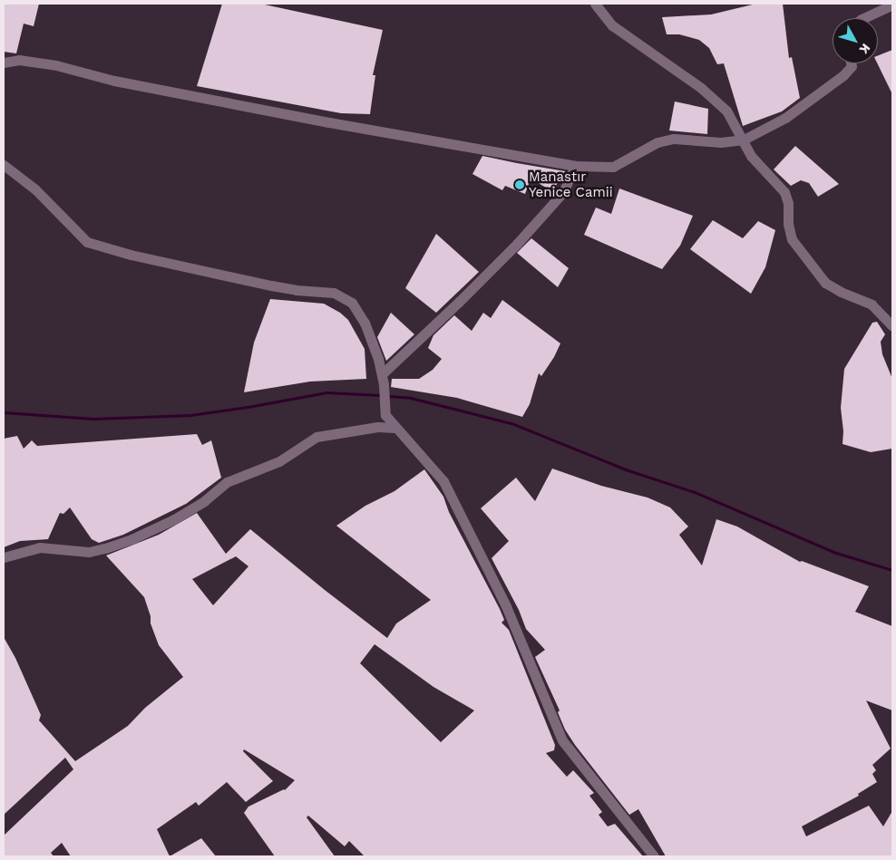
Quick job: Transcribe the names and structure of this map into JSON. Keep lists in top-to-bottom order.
{
  "places": ["Manastır Yenice Camii"],
  "north": "bottom right"
}
